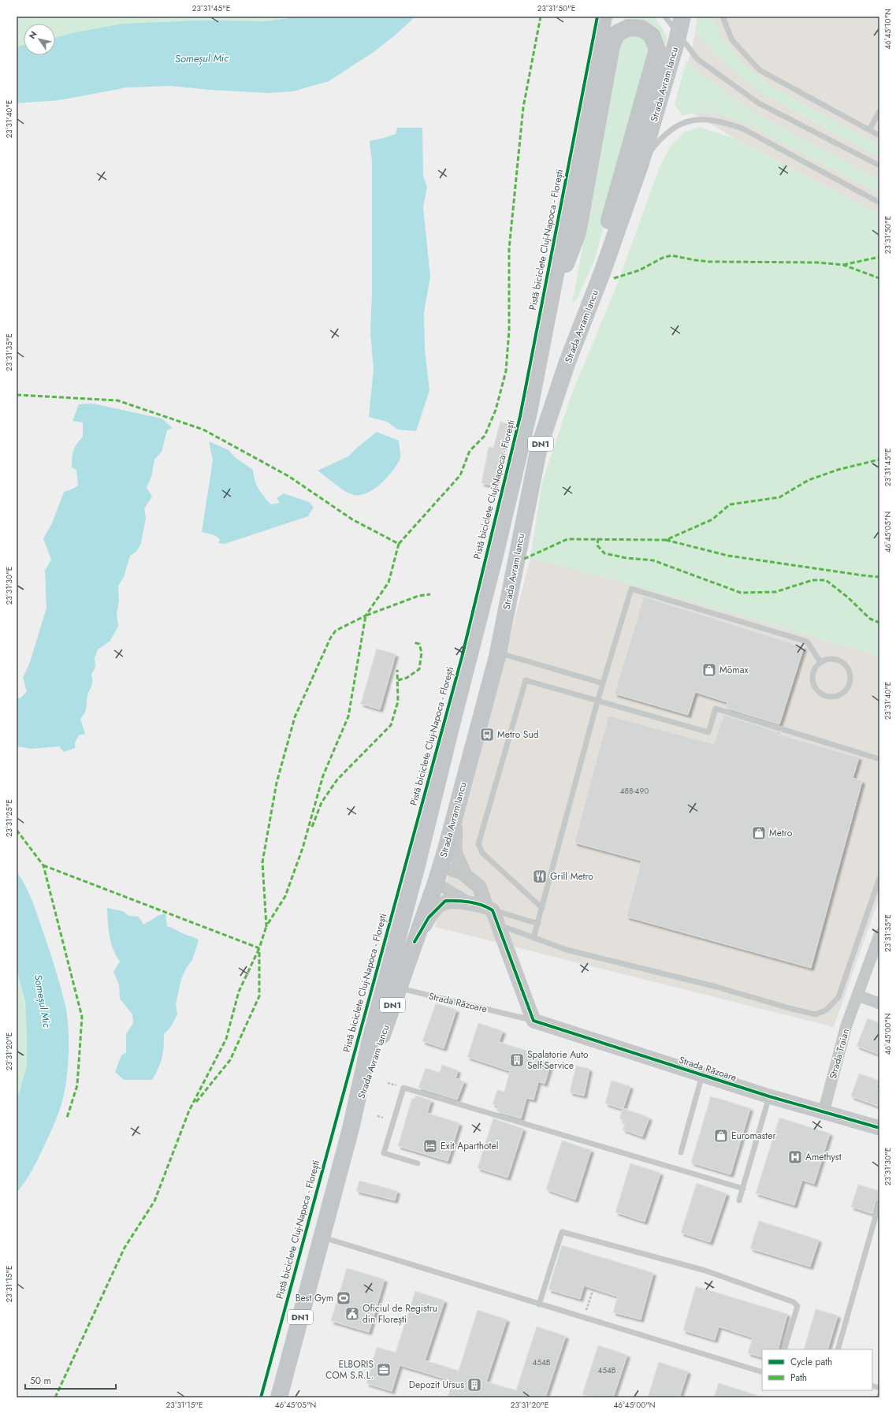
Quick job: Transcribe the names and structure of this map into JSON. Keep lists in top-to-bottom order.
{
  "streets": {
    "main road": ["Strada Avram Iancu", "DN1"],
    "street": ["Strada Răzoare", "Strada Traian"],
    "cycle path": ["Pistă biciclete Cluj-Napoca - Florești"]
  },
  "crossings": [
    ["Strada Avram Iancu", "Strada Răzoare"],
    ["Strada Răzoare", "Strada Traian"]
  ],
  "water": ["Someșul Mic"],
  "places": {
    "shop": ["Mömax", "Metro", "Euromaster"],
    "bus stop": ["Metro Sud"],
    "restaurant": ["Grill Metro"],
    "building": ["Spalatorie Auto Self-Service", "Depozit Ursus"],
    "hotel": ["Exit Aparthotel"],
    "hospital": ["Amethyst"],
    "sports": ["Best Gym"],
    "public building": ["Oficiul de Registru din Florești"],
    "office": ["ELBORIS COM S.R.L."]
  },
  "house_numbers": ["488-490", "454B", "454B"],
  "legend": ["Cycle path", "Path"],
  "scale_bar": "50 m",
  "north": "top left",
  "coordinates": [
    "23°31'45\"E",
    "23°31'50\"E",
    "46°45'10\"N",
    "23°31'40\"E",
    "23°31'35\"E",
    "46°45'05\"N",
    "23°31'30\"E",
    "23°31'25\"E",
    "46°45'00\"N",
    "23°31'20\"E",
    "23°31'15\"E"
  ]
}
